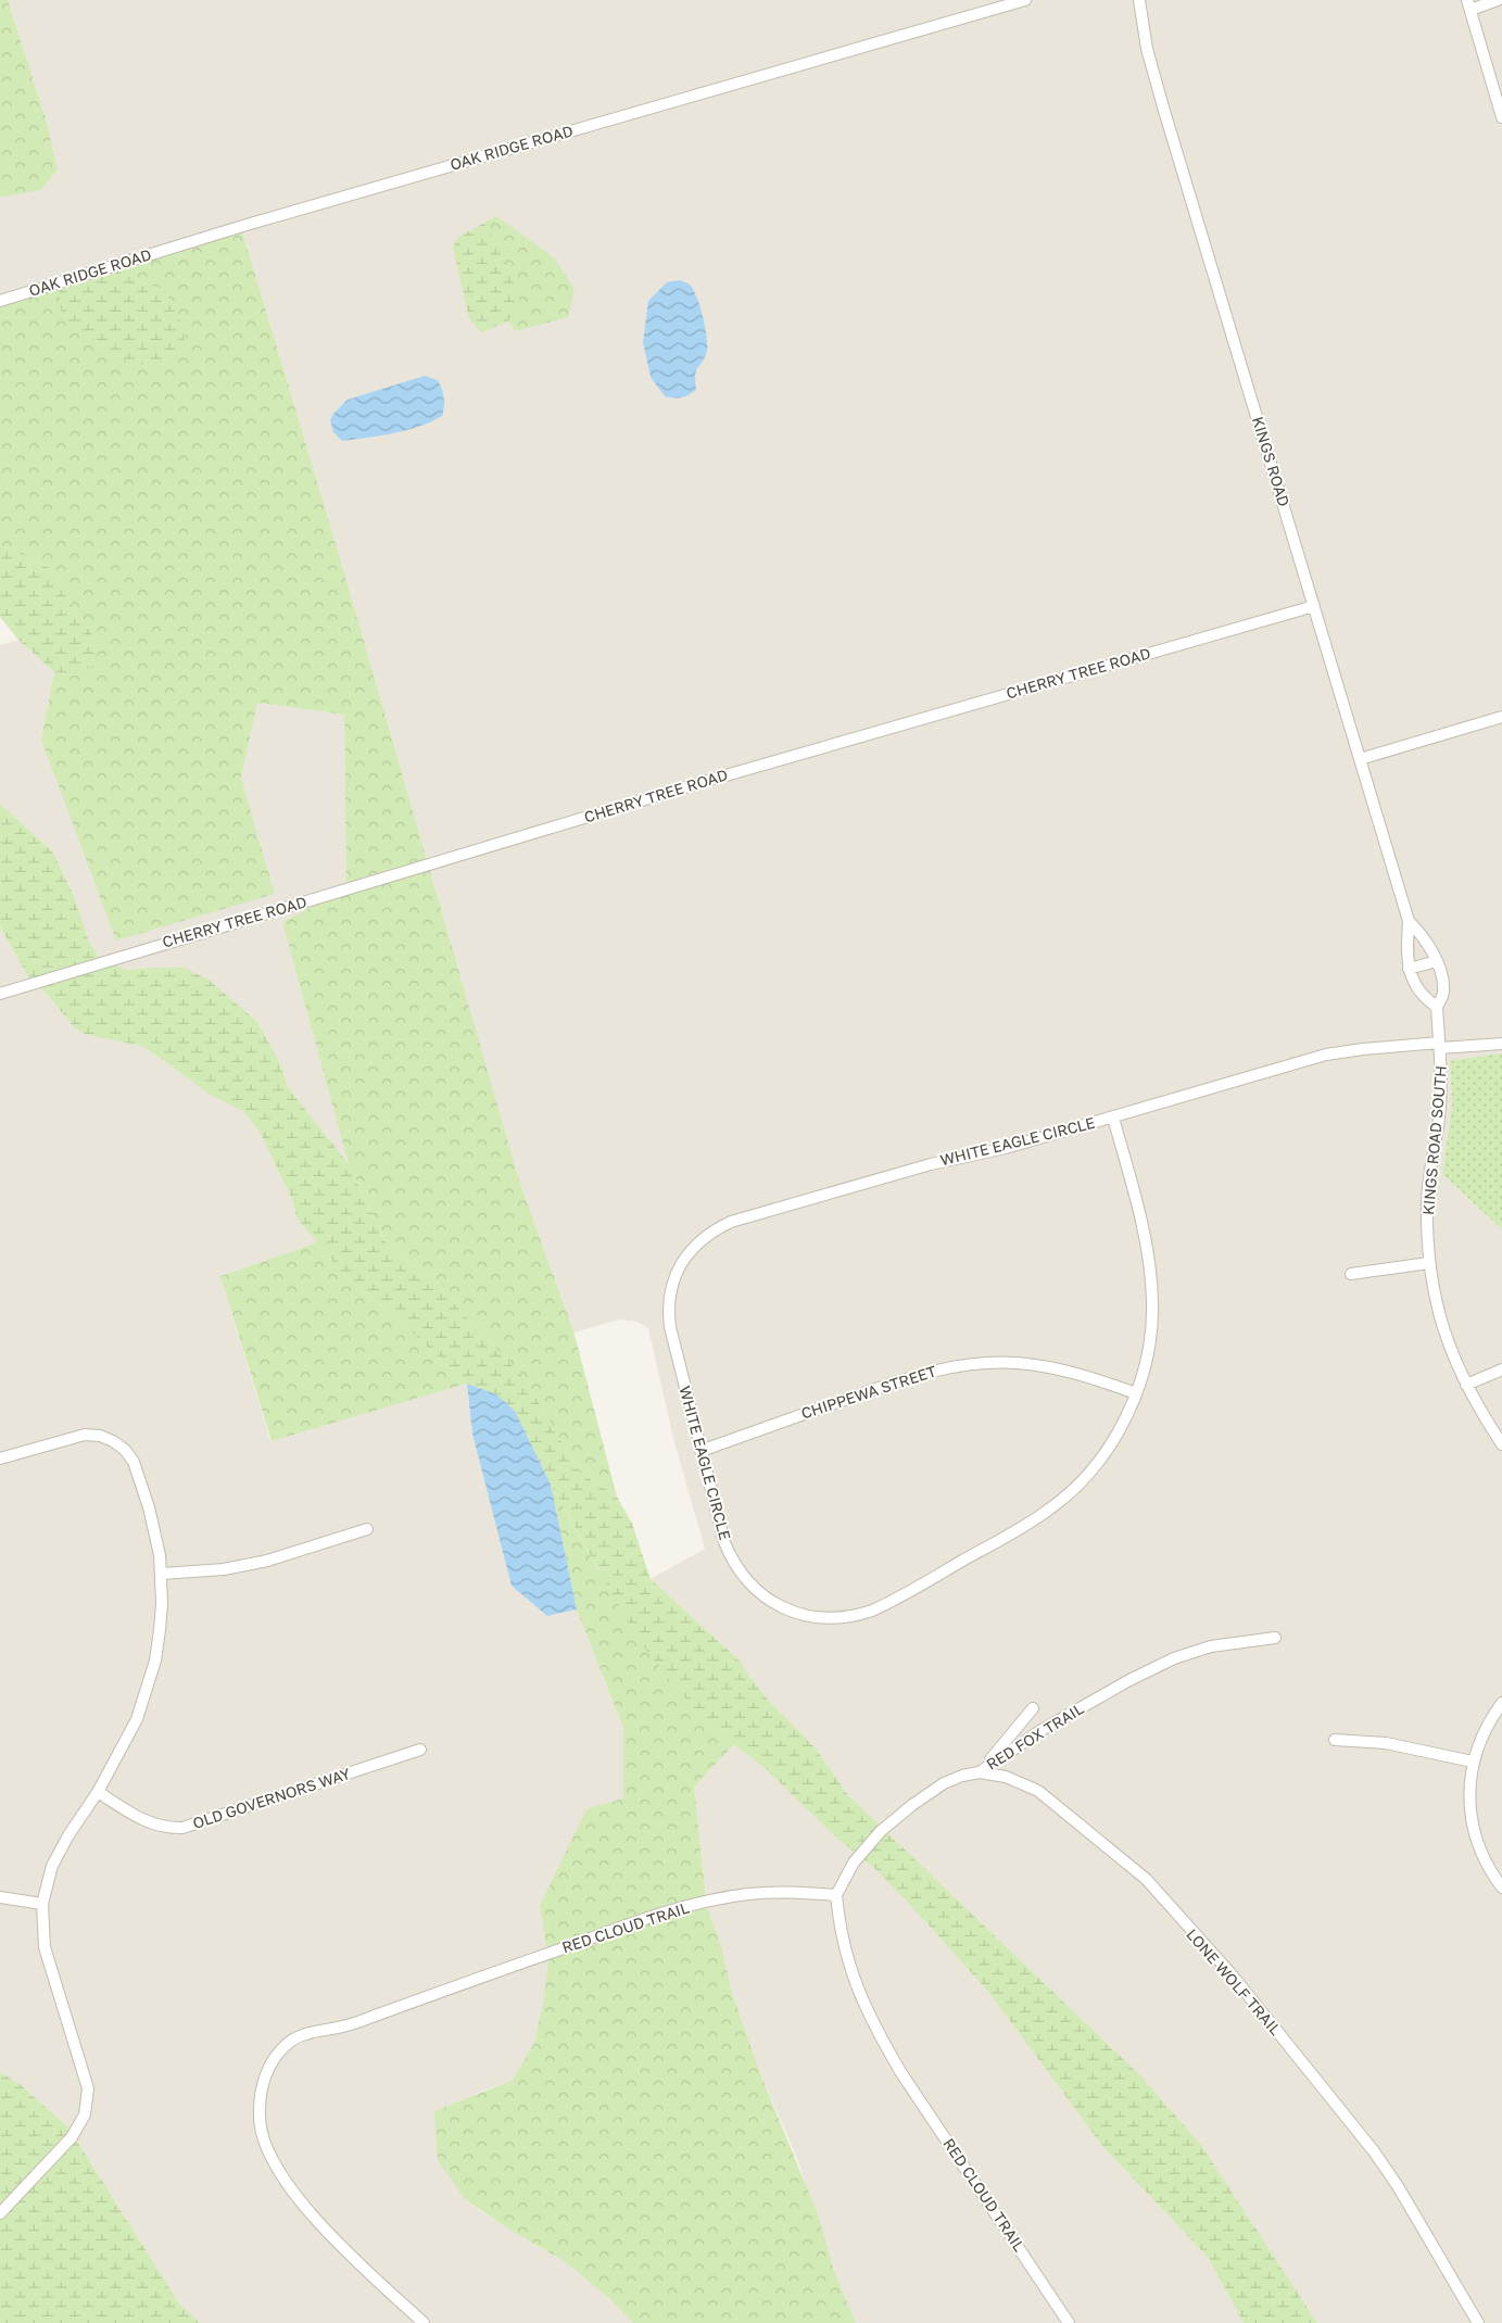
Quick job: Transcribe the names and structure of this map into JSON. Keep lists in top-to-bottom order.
{
  "streets": {
    "street": [
      "OAK RIDGE ROAD",
      "KINGS ROAD",
      "CHERRY TREE ROAD",
      "KINGS ROAD SOUTH",
      "WHITE EAGLE CIRCLE",
      "CHIPPEWA STREET",
      "RED FOX TRAIL",
      "OLD GOVERNORS WAY",
      "RED CLOUD TRAIL",
      "LONE WOLF TRAIL"
    ]
  },
  "crossings": [
    ["KINGS ROAD", "CHERRY TREE ROAD"],
    ["KINGS ROAD", "KINGS ROAD SOUTH"],
    ["KINGS ROAD", "WHITE EAGLE CIRCLE"],
    ["KINGS ROAD SOUTH", "WHITE EAGLE CIRCLE"],
    ["WHITE EAGLE CIRCLE", "CHIPPEWA STREET"],
    ["RED FOX TRAIL", "RED CLOUD TRAIL"],
    ["RED FOX TRAIL", "LONE WOLF TRAIL"]
  ]
}
